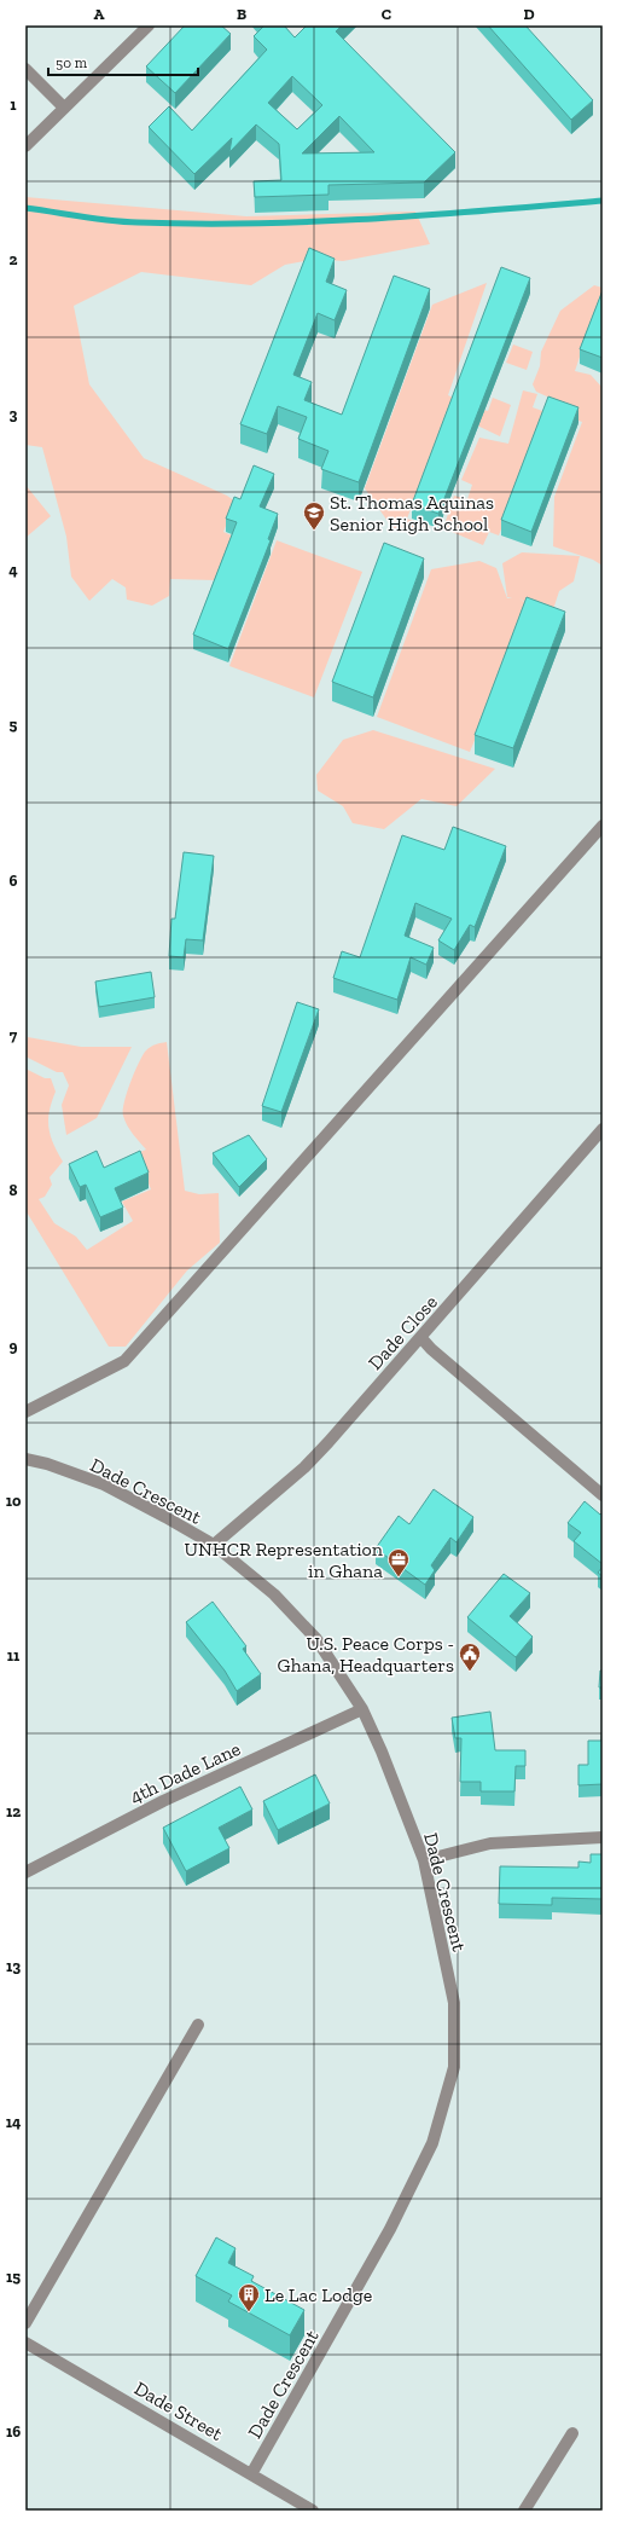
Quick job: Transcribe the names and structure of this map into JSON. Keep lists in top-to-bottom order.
{
  "streets": {
    "street": [
      "Dade Close",
      "Dade Crescent",
      "4th Dade Lane",
      "Dade Street"
    ]
  },
  "crossings": [
    ["Dade Close", "Dade Crescent"],
    ["Dade Crescent", "4th Dade Lane"],
    ["Dade Crescent", "Dade Street"]
  ],
  "places": {
    "school or university": ["St. Thomas Aquinas Senior High School"],
    "office": ["UNHCR Representation in Ghana"],
    "public building": ["U.S. Peace Corps - Ghana, Headquarters"],
    "building": ["Le Lac Lodge"]
  },
  "scale_bar": "50 m",
  "grid": {
    "columns": [
      "A",
      "B",
      "C",
      "D"
    ],
    "rows": [
      "1",
      "2",
      "3",
      "4",
      "5",
      "6",
      "7",
      "8",
      "9",
      "10",
      "11",
      "12",
      "13",
      "14",
      "15",
      "16"
    ]
  }
}
